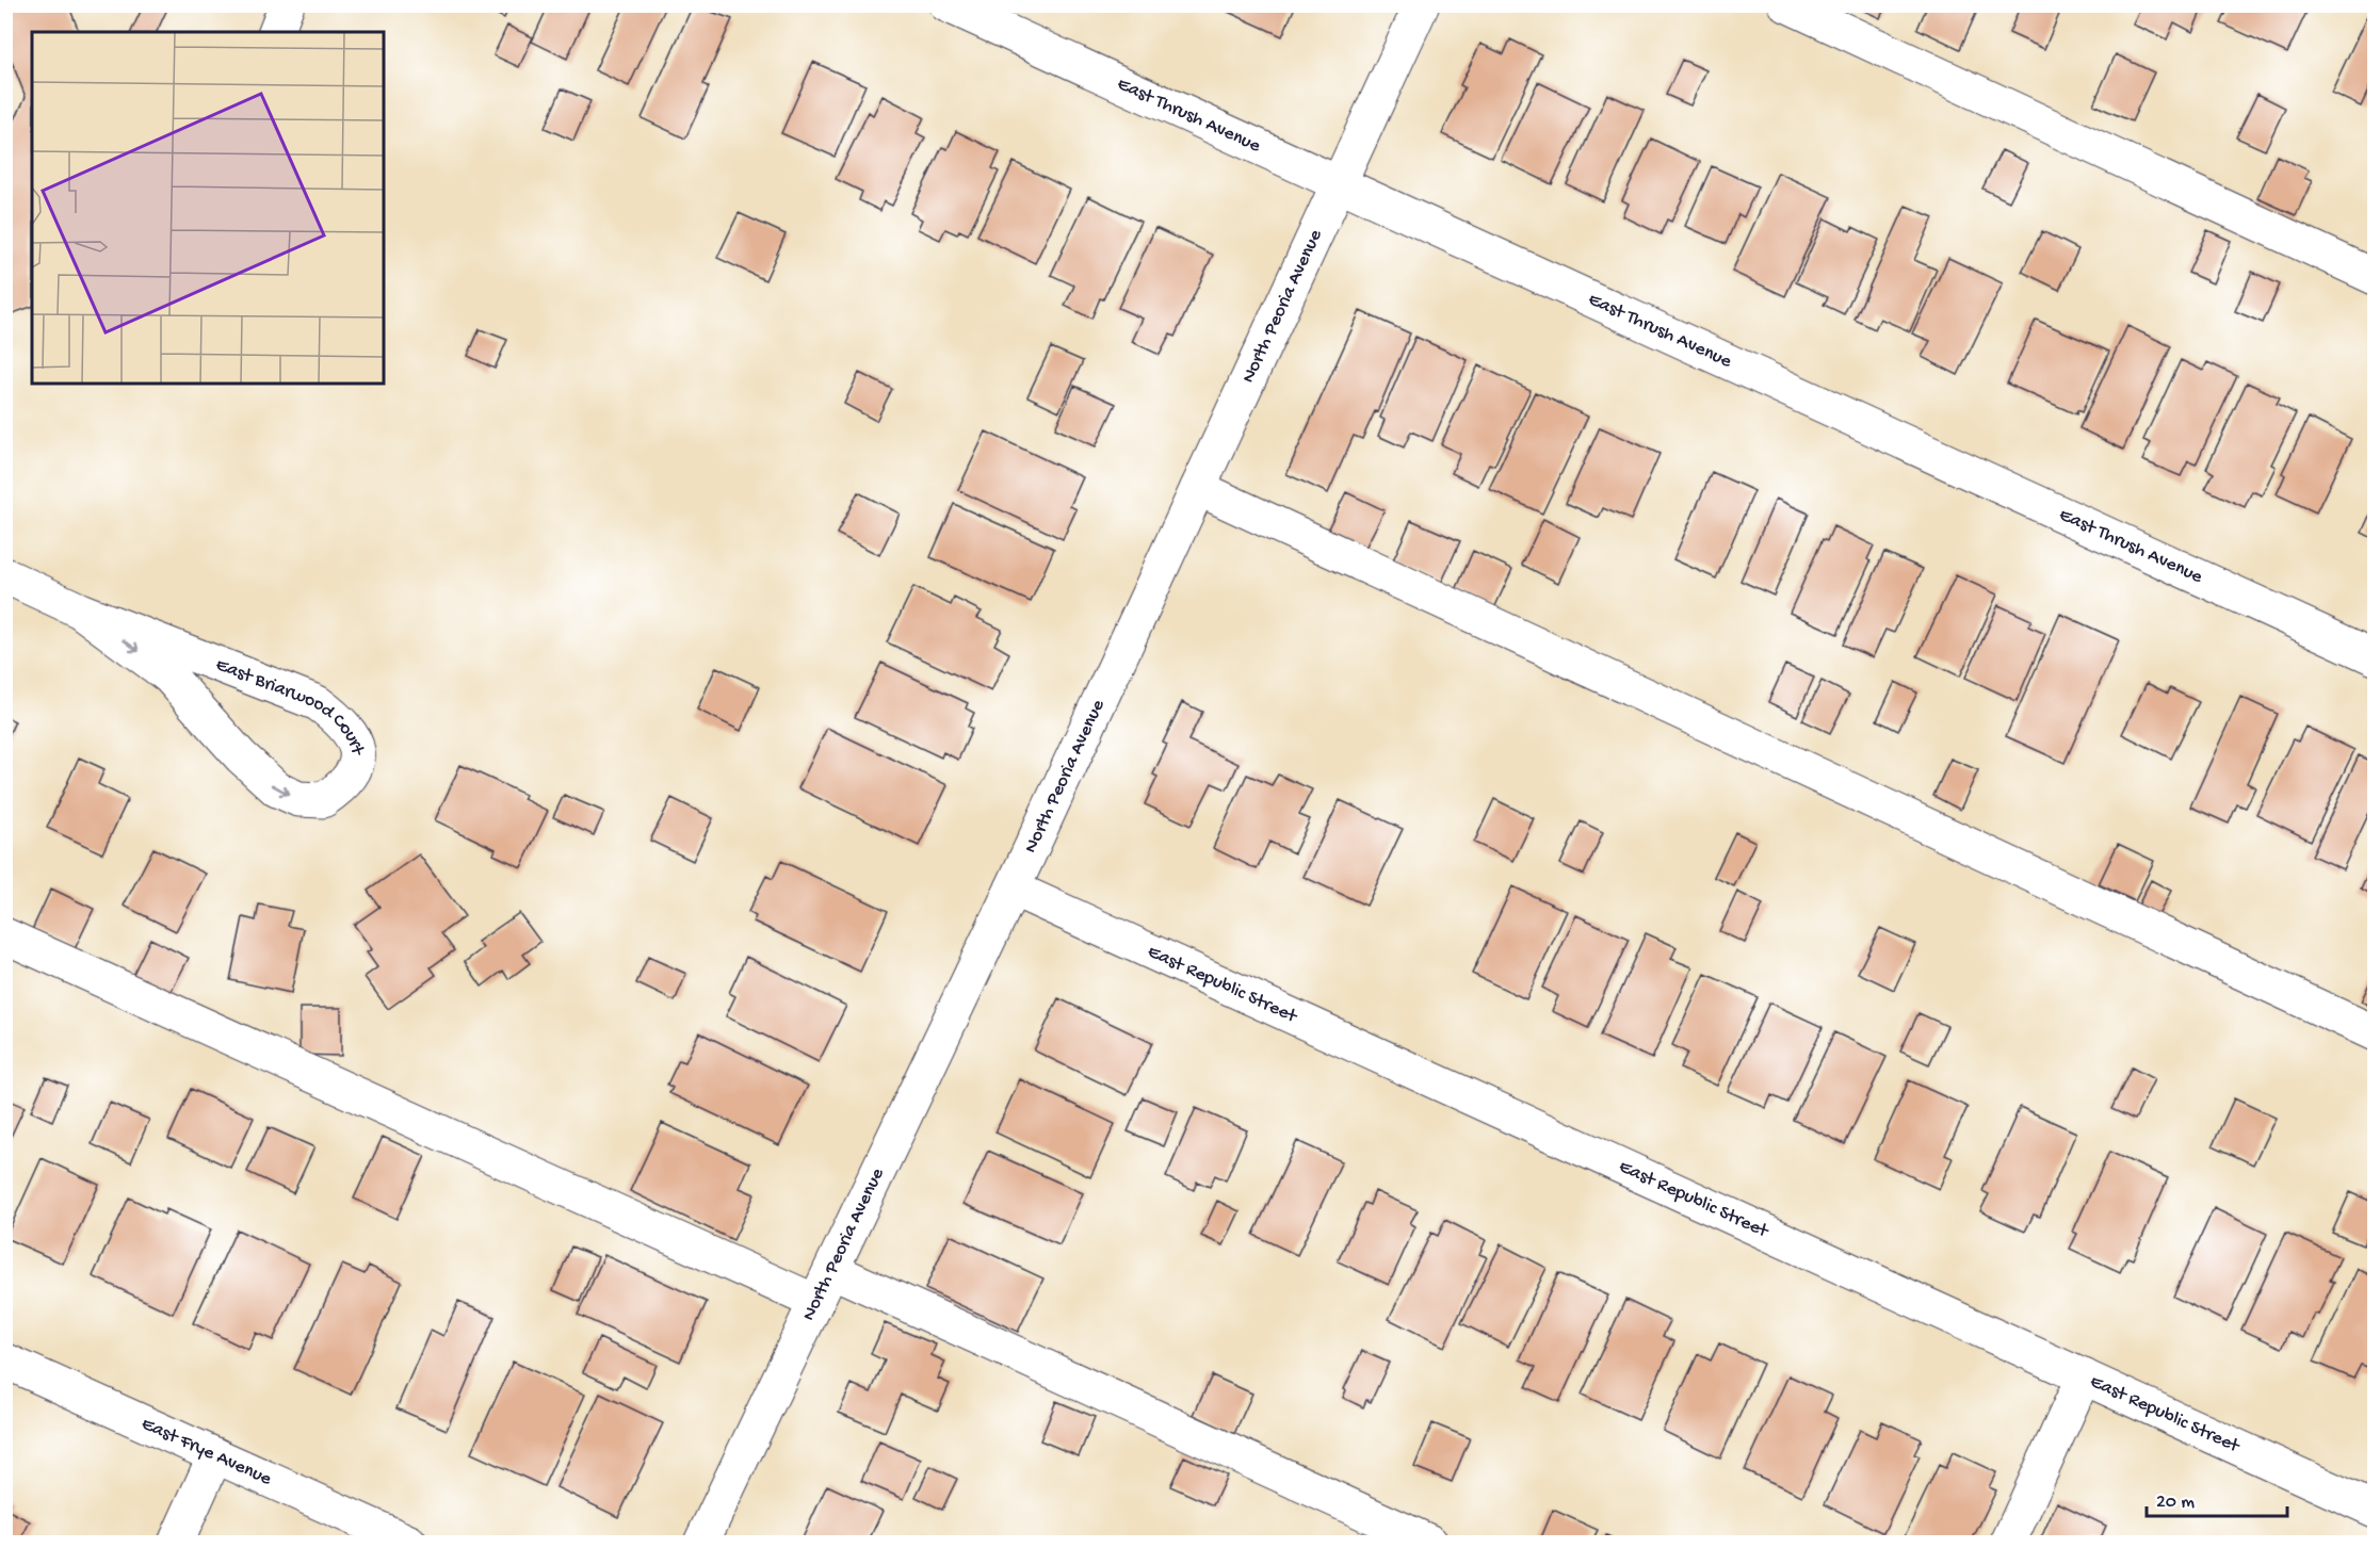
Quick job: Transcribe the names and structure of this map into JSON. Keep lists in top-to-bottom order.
{
  "streets": {
    "street": [
      "East Thrush Avenue",
      "North Peoria Avenue",
      "East Briarwood Court",
      "East Republic Street",
      "East Frye Avenue"
    ]
  },
  "crossings": [
    ["East Thrush Avenue", "North Peoria Avenue"],
    ["North Peoria Avenue", "East Republic Street"]
  ],
  "scale_bar": "20 m"
}
